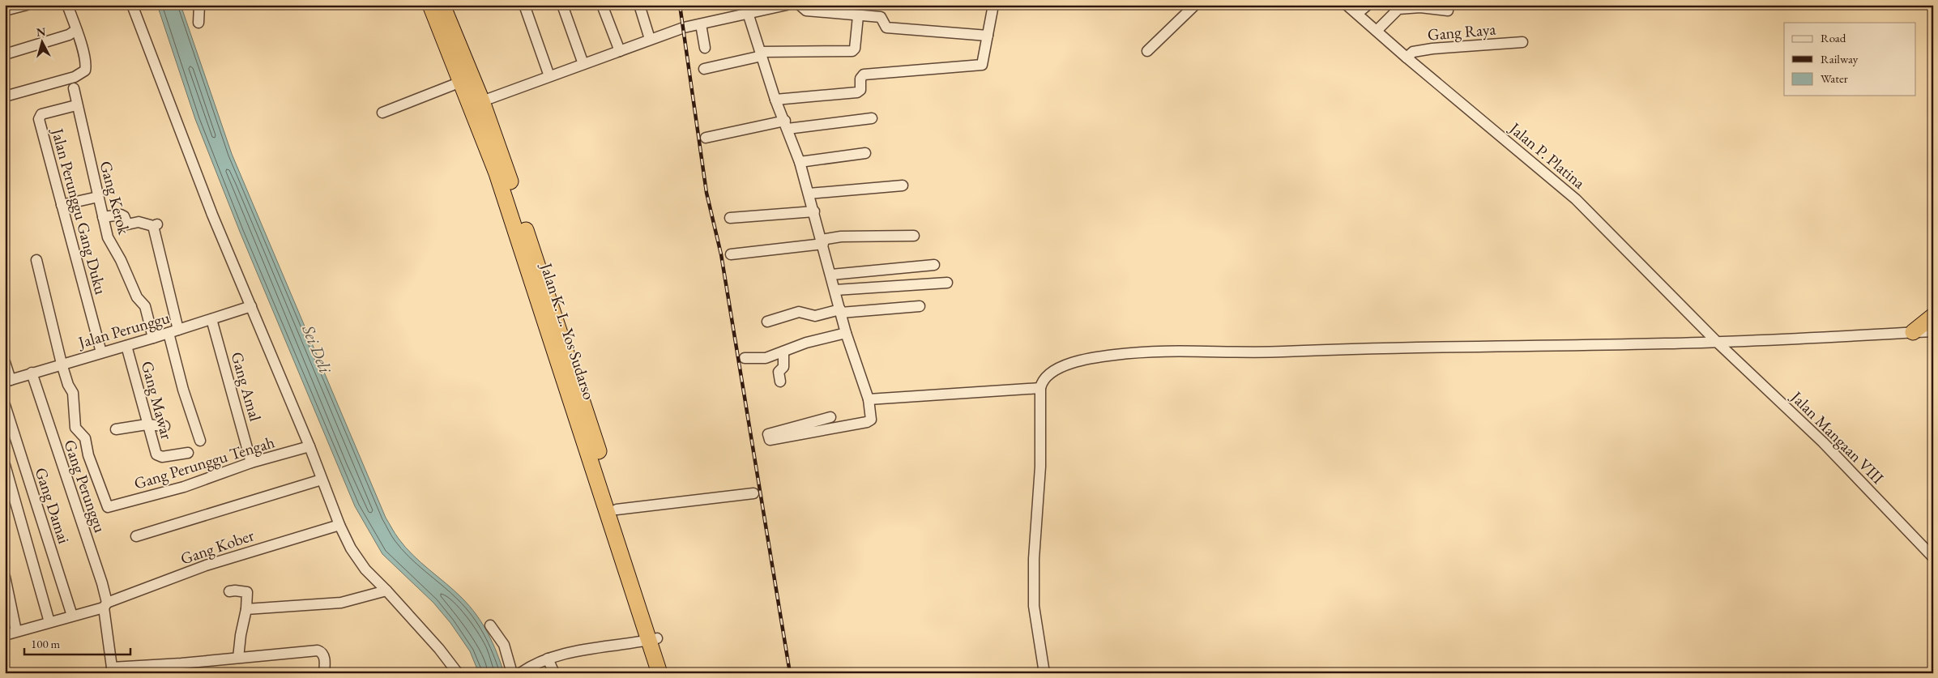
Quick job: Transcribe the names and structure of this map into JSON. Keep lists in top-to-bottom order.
{
  "streets": {
    "highway": ["Jalan K. L. Yos Sudarso"],
    "street": [
      "Gang Raya",
      "Jalan P. Platina",
      "Gang Kerok",
      "Jalan Perunggu Gang Duku",
      "Jalan Perunggu",
      "Gang Amal",
      "Gang Mawar",
      "Jalan Mangaan VIII",
      "Gang Perunggu Tengah",
      "Gang Perunggu",
      "Gang Damai",
      "Gang Kober"
    ]
  },
  "crossings": [
    ["Gang Raya", "Jalan P. Platina"],
    ["Jalan P. Platina", "Jalan Mangaan VIII"],
    ["Gang Kerok", "Jalan Perunggu Gang Duku"],
    ["Gang Kerok", "Jalan Perunggu"],
    ["Jalan Perunggu Gang Duku", "Jalan Perunggu"],
    ["Jalan Perunggu", "Gang Amal"],
    ["Jalan Perunggu", "Gang Mawar"],
    ["Jalan Perunggu", "Gang Perunggu Tengah"],
    ["Jalan Perunggu", "Gang Perunggu"],
    ["Gang Amal", "Gang Perunggu Tengah"],
    ["Gang Perunggu", "Gang Kober"],
    ["Gang Damai", "Gang Kober"]
  ],
  "water": ["Sei Deli"],
  "legend": ["Road", "Railway", "Water"],
  "scale_bar": "100 m",
  "north": "top"
}
